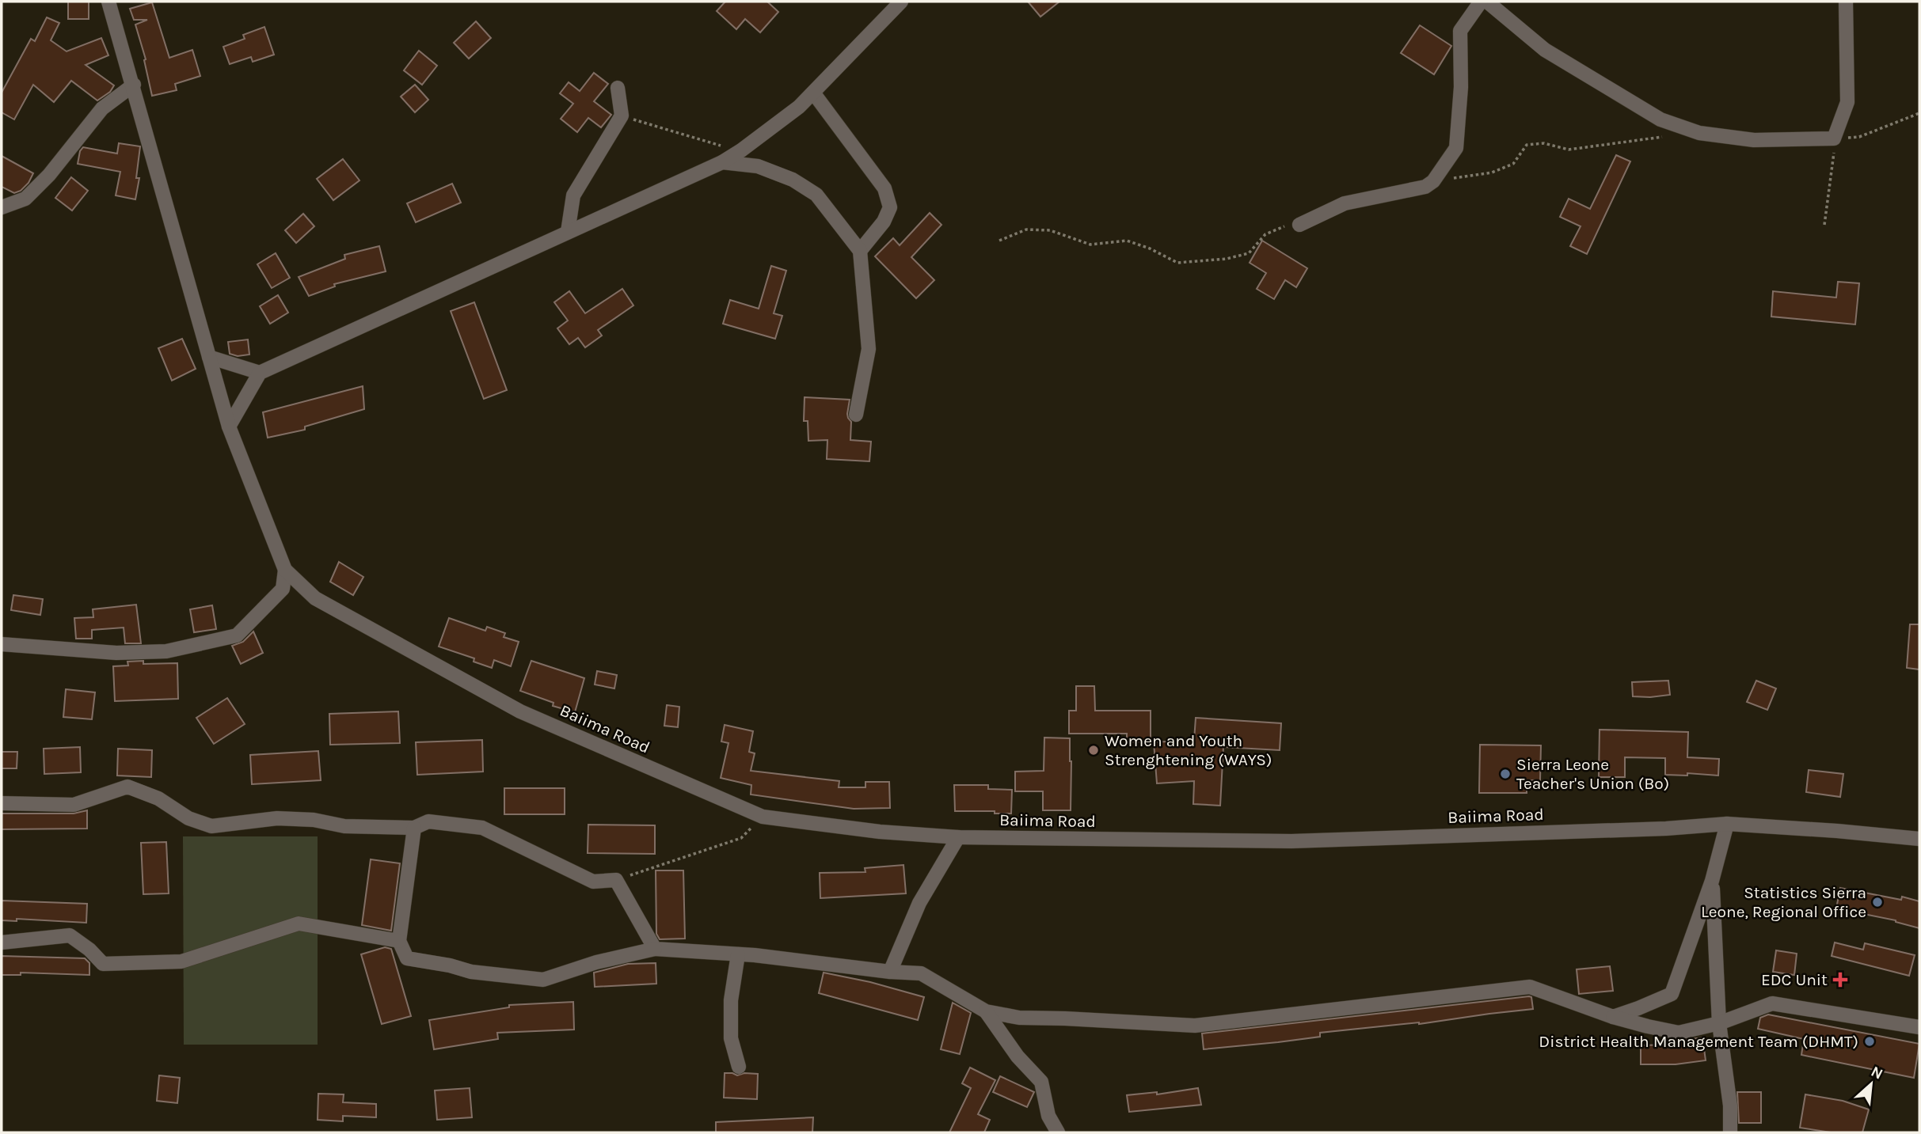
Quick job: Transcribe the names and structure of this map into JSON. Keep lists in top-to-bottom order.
{
  "streets": {
    "street": ["Baiima Road"]
  },
  "places": {
    "other": [
      "Women and Youth Strenghtening (WAYS)",
      "Sierra Leone Teacher's Union (Bo)",
      "Statistics Sierra Leone, Regional Office",
      "District Health Management Team (DHMT)"
    ],
    "health": ["EDC Unit"]
  },
  "north": "top right"
}
